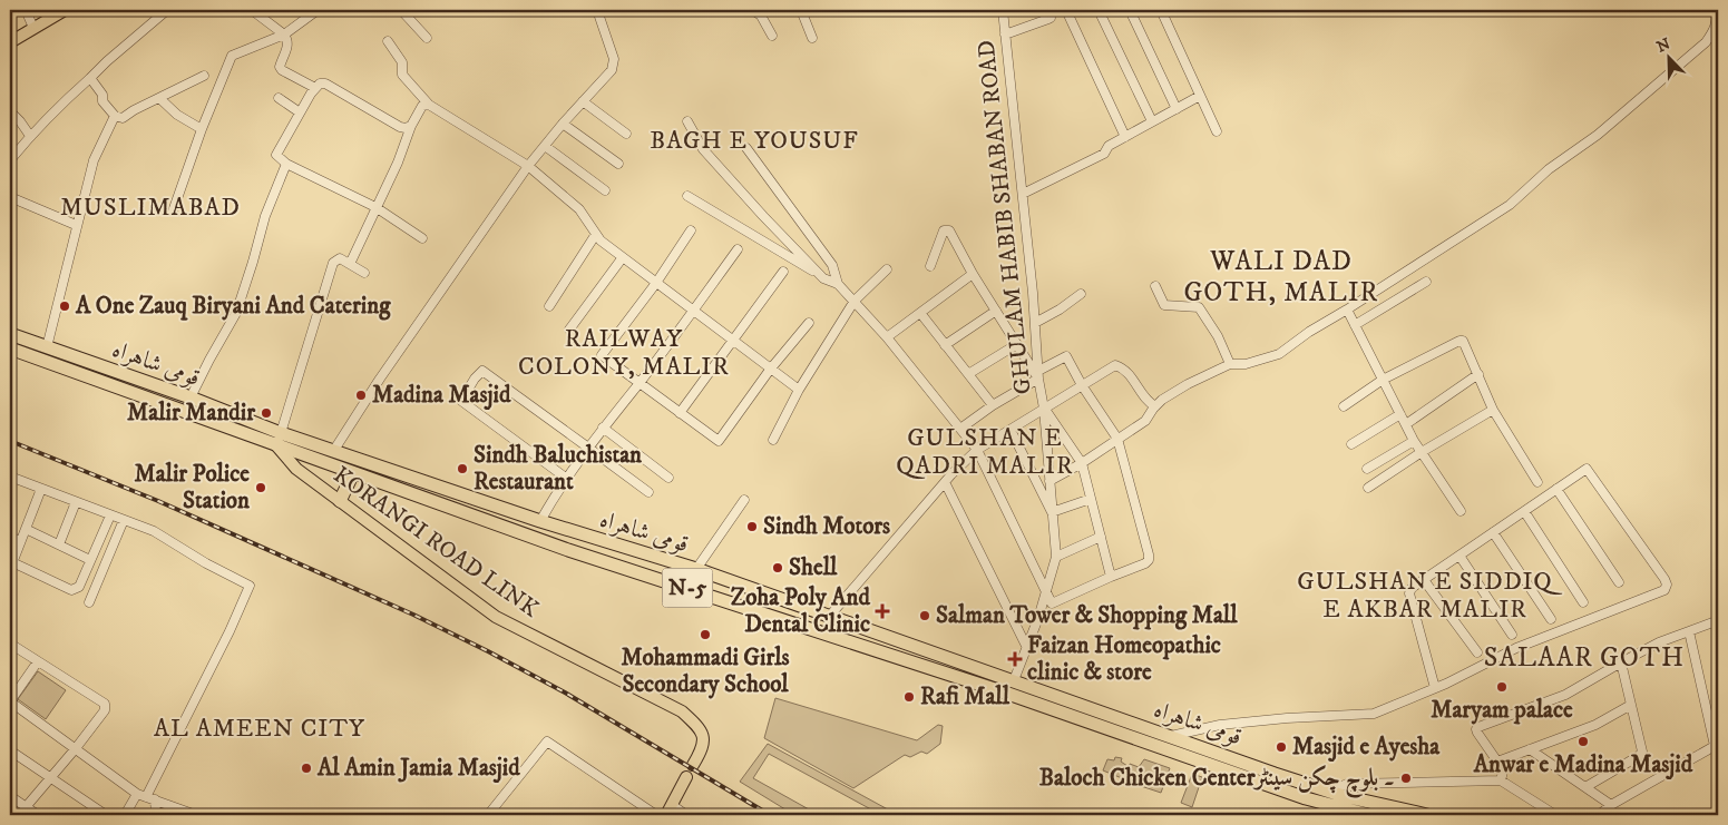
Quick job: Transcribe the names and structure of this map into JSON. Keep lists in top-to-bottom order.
{
  "streets": {
    "highway": ["قومی شاہراہ", "N-5"],
    "main road": ["KORANGI ROAD LINK"],
    "street": ["GHULAM HABIB SHABAN ROAD"]
  },
  "crossings": [
    ["GHULAM HABIB SHABAN ROAD", "قومی شاہراہ"],
    ["قومی شاہراہ", "KORANGI ROAD LINK"]
  ],
  "districts": [
    "BAGH E YOUSUF",
    "MUSLIMABAD",
    "WALI DAD GOTH, MALIR",
    "RAILWAY COLONY, MALIR",
    "GULSHAN E QADRI MALIR",
    "GULSHAN E SIDDIQ E AKBAR MALIR",
    "SALAAR GOTH",
    "AL AMEEN CITY"
  ],
  "places": {
    "other": [
      "A One Zauq Biryani And Catering",
      "Madina Masjid",
      "Malir Mandir",
      "Sindh Baluchistan Restaurant",
      "Malir Police Station",
      "Sindh Motors",
      "Shell",
      "Salman Tower & Shopping Mall",
      "Mohammadi Girls Secondary School",
      "Maryam palace",
      "Rafi Mall",
      "Anwar e Madina Masjid",
      "Masjid e Ayesha",
      "Al Amin Jamia Masjid",
      "Baloch Chicken Center۔ بلوچ چکن سینٹر"
    ],
    "health": ["Zoha Poly And Dental Clinic", "Faizan Homeopathic clinic & store"]
  },
  "north": "top left"
}
